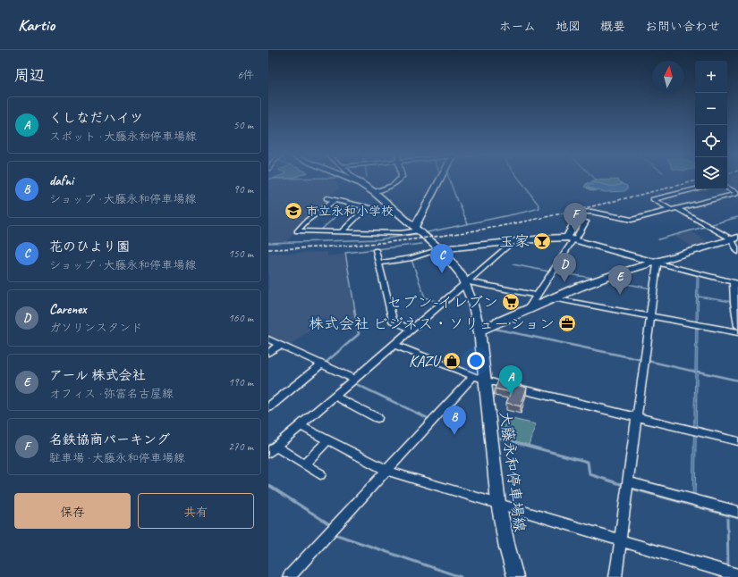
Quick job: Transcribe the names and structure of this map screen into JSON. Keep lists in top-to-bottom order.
{
  "streets": {
    "main road": ["大藤永和停車場線"]
  },
  "places": {
    "school or university": ["市立永和小学校"],
    "bar": ["玉家"],
    "supermarket": ["セブン-イレブン"],
    "office": ["株式会社 ビジネス・ソリューション"],
    "shop": ["KAZU"]
  },
  "north": "top",
  "page": {
    "header": "Kartio",
    "nav": [
      "ホーム",
      "地図",
      "概要",
      "お問い合わせ"
    ],
    "heading": ["周辺", "6件"],
    "map_buttons": ["+", "−"],
    "list": [
      {
        "mark": "A",
        "name": "くしなだハイツ",
        "note": "スポット · 大藤永和停車場線",
        "value": "50 m"
      },
      {
        "mark": "B",
        "name": "dafni",
        "note": "ショップ · 大藤永和停車場線",
        "value": "90 m"
      },
      {
        "mark": "C",
        "name": "花のひより園",
        "note": "ショップ · 大藤永和停車場線",
        "value": "150 m"
      },
      {
        "mark": "D",
        "name": "Carenex",
        "note": "ガソリンスタンド",
        "value": "160 m"
      },
      {
        "mark": "E",
        "name": "アール 株式会社",
        "note": "オフィス · 弥富名古屋線",
        "value": "190 m"
      },
      {
        "mark": "F",
        "name": "名鉄協商パーキング",
        "note": "駐車場 · 大藤永和停車場線",
        "value": "270 m"
      }
    ],
    "pins": [
      "F",
      "C",
      "D",
      "E",
      "A",
      "B"
    ],
    "buttons": ["保存", "共有"]
  }
}
